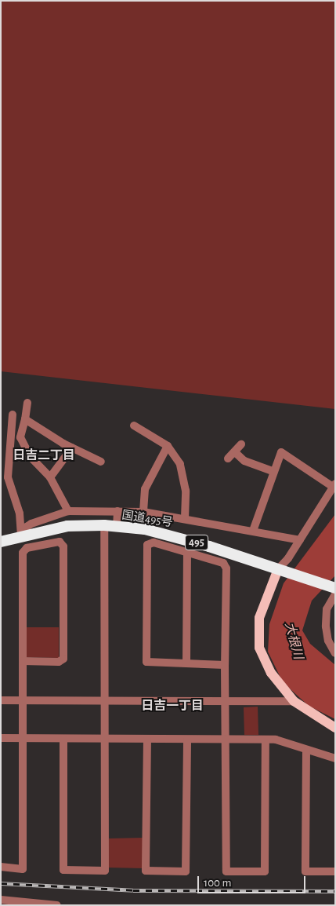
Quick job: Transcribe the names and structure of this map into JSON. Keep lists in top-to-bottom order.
{
  "streets": {
    "highway": ["国道495号", "495"]
  },
  "crossings": [
    ["国道495号", "495"]
  ],
  "districts": ["日吉二丁目", "日吉一丁目"],
  "water": ["大根川"],
  "scale_bar": "100 m"
}
